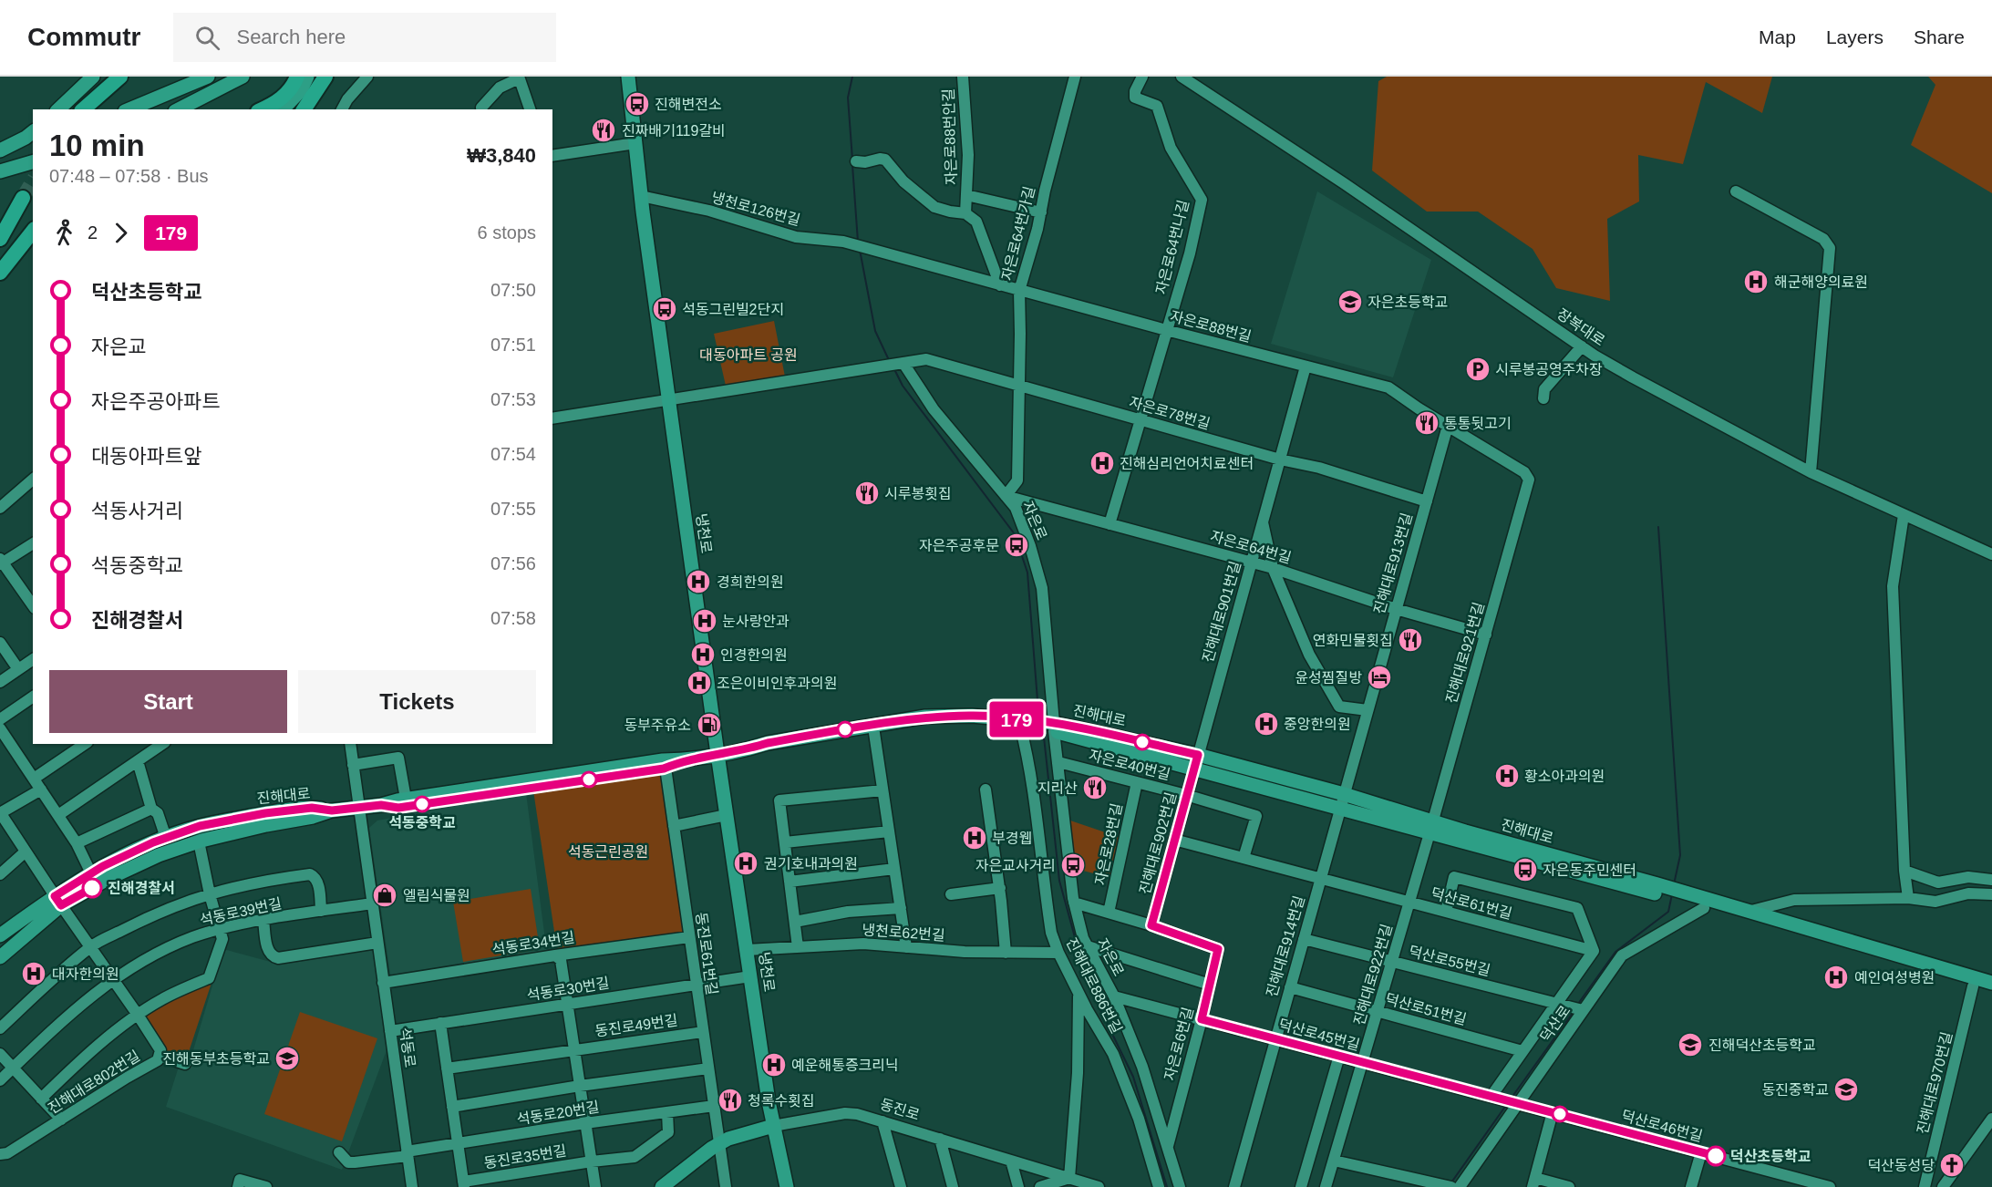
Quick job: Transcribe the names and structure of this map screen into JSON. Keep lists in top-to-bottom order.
{
  "streets": {
    "main road": ["냉천로", "진해대로", "동진로"],
    "street": [
      "자은로88번안길",
      "냉천로126번길",
      "자은로64번가길",
      "자은로64번나길",
      "자은로88번길",
      "장복대로",
      "자은로78번길",
      "자은로",
      "자은로64번길",
      "진해대로913번길",
      "진해대로901번길",
      "진해대로921번길",
      "자은로40번길",
      "진해대로902번길",
      "자은로28번길",
      "덕산로61번길",
      "석동로39번길",
      "냉천로62번길",
      "석동로34번길",
      "진해대로914번길",
      "동진로61번길",
      "덕산로55번길",
      "진해대로922번길",
      "진해대로886번길",
      "석동로30번길",
      "덕산로51번길",
      "덕산로",
      "동진로49번길",
      "덕산로45번길",
      "자은로6번길",
      "석동로",
      "진해대로802번길",
      "진해대로970번길",
      "석동로20번길",
      "덕산로46번길",
      "동진로35번길"
    ]
  },
  "crossings": [
    ["냉천로126번길", "자은로88번길"],
    ["냉천로126번길", "냉천로"],
    ["자은로64번가길", "자은로88번길"],
    ["자은로64번가길", "자은로78번길"],
    ["자은로64번가길", "자은로"],
    ["자은로64번가길", "자은로64번길"],
    ["자은로64번나길", "자은로88번길"],
    ["자은로64번나길", "자은로78번길"],
    ["자은로64번나길", "자은로64번길"],
    ["자은로88번길", "진해대로913번길"],
    ["자은로88번길", "진해대로901번길"],
    ["자은로88번길", "진해대로921번길"],
    ["자은로78번길", "자은로"],
    ["자은로78번길", "냉천로"],
    ["자은로78번길", "진해대로913번길"],
    ["자은로78번길", "진해대로901번길"],
    ["자은로", "자은로64번길"],
    ["자은로", "진해대로"],
    ["자은로", "자은로40번길"],
    ["자은로", "덕산로45번길"],
    ["자은로", "자은로6번길"],
    ["냉천로", "냉천로62번길"],
    ["냉천로", "석동로30번길"],
    ["냉천로", "동진로"],
    ["자은로64번길", "진해대로913번길"],
    ["자은로64번길", "진해대로901번길"],
    ["자은로64번길", "진해대로921번길"],
    ["진해대로913번길", "진해대로"],
    ["진해대로913번길", "진해대로914번길"],
    ["진해대로901번길", "진해대로"],
    ["진해대로901번길", "진해대로902번길"],
    ["진해대로921번길", "진해대로"],
    ["진해대로921번길", "진해대로922번길"],
    ["진해대로", "진해대로902번길"],
    ["진해대로", "진해대로914번길"],
    ["진해대로", "진해대로922번길"],
    ["진해대로", "덕산로"],
    ["진해대로", "진해대로802번길"],
    ["진해대로", "진해대로970번길"],
    ["자은로40번길", "진해대로902번길"],
    ["자은로40번길", "자은로28번길"],
    ["자은로40번길", "덕산로61번길"],
    ["진해대로902번길", "덕산로61번길"],
    ["진해대로902번길", "자은로6번길"],
    ["덕산로61번길", "진해대로914번길"],
    ["덕산로61번길", "진해대로922번길"],
    ["석동로39번길", "석동로"],
    ["석동로39번길", "진해대로802번길"],
    ["냉천로62번길", "진해대로886번길"],
    ["석동로34번길", "동진로61번길"],
    ["석동로34번길", "석동로"],
    ["진해대로914번길", "덕산로55번길"],
    ["진해대로914번길", "덕산로51번길"],
    ["진해대로914번길", "덕산로45번길"],
    ["동진로61번길", "석동로30번길"],
    ["동진로61번길", "동진로49번길"],
    ["동진로61번길", "동진로"],
    ["동진로61번길", "석동로20번길"],
    ["덕산로55번길", "진해대로922번길"],
    ["덕산로55번길", "덕산로"],
    ["진해대로922번길", "덕산로51번길"],
    ["진해대로922번길", "덕산로45번길"],
    ["석동로30번길", "석동로"],
    ["석동로30번길", "동진로35번길"],
    ["덕산로", "덕산로45번길"],
    ["덕산로", "덕산로46번길"],
    ["덕산로45번길", "자은로6번길"],
    ["덕산로45번길", "덕산로46번길"],
    ["석동로", "석동로20번길"],
    ["석동로20번길", "동진로35번길"]
  ],
  "parks": ["대동아파트 공원", "석동근린공원"],
  "places": {
    "bus stop": [
      "진해변전소",
      "석동그린빌2단지",
      "자은주공후문",
      "자은교사거리",
      "자은동주민센터"
    ],
    "restaurant": [
      "진짜배기119갈비",
      "통통뒷고기",
      "시루봉횟집",
      "연화민물횟집",
      "지리산",
      "청록수횟집"
    ],
    "hospital": [
      "해군해양의료원",
      "진해심리언어치료센터",
      "경희한의원",
      "눈사랑안과",
      "인경한의원",
      "조은이비인후과의원",
      "중앙한의원",
      "황소아과의원",
      "부경웹",
      "권기호내과의원",
      "대자한의원",
      "예인여성병원",
      "예운해통증크리닉"
    ],
    "school or university": [
      "자은초등학교",
      "진해덕산초등학교",
      "진해동부초등학교",
      "동진중학교"
    ],
    "parking": ["시루봉공영주차장"],
    "hotel": ["윤성찜질방"],
    "fuel station": ["동부주유소"],
    "other": ["석동중학교", "진해경찰서", "덕산초등학교"],
    "shop": ["엘림식물원"],
    "church": ["덕산동성당"]
  },
  "lines": ["bus line 179"],
  "page": {
    "header": "Commutr",
    "search": "Search here",
    "nav": ["Map", "Layers", "Share"],
    "on_map": "179",
    "heading": ["10 min", "07:48 – 07:58 · Bus", "₩3,840"],
    "legs": ["2", "179", "6 stops"],
    "list": [
      {
        "name": "덕산초등학교",
        "value": "07:50"
      },
      {
        "name": "자은교",
        "value": "07:51"
      },
      {
        "name": "자은주공아파트",
        "value": "07:53"
      },
      {
        "name": "대동아파트앞",
        "value": "07:54"
      },
      {
        "name": "석동사거리",
        "value": "07:55"
      },
      {
        "name": "석동중학교",
        "value": "07:56"
      },
      {
        "name": "진해경찰서",
        "value": "07:58"
      }
    ],
    "buttons": ["Start", "Tickets"]
  }
}
